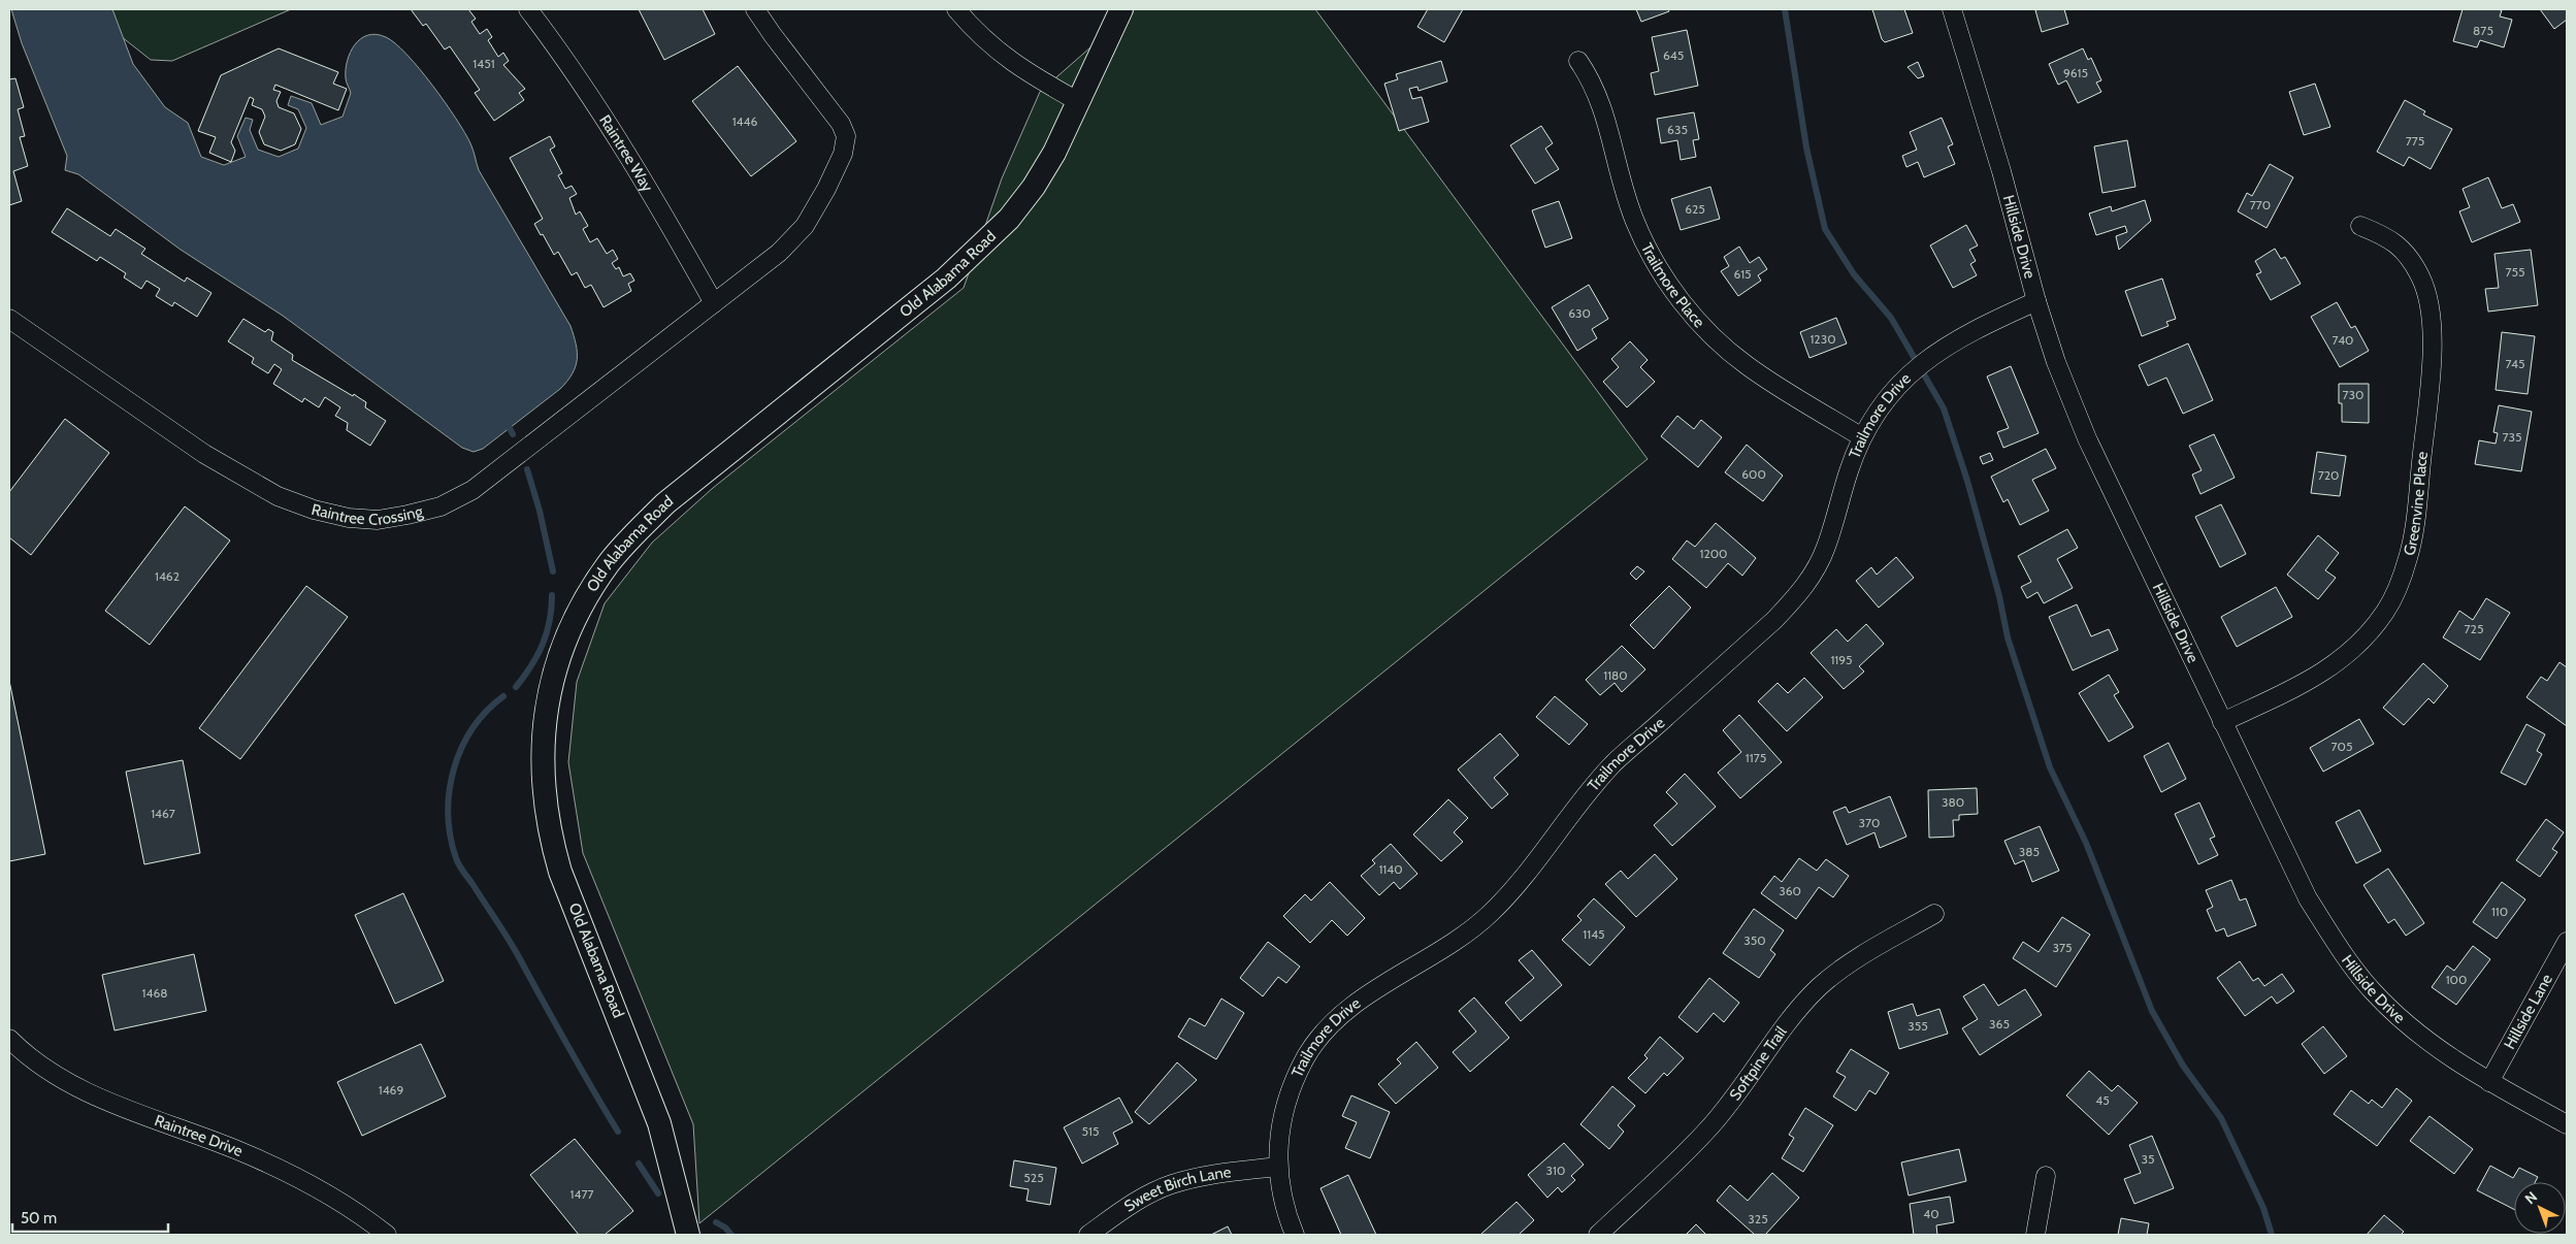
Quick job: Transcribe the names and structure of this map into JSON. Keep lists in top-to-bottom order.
{
  "streets": {
    "street": [
      "Raintree Way",
      "Hillside Drive",
      "Old Alabama Road",
      "Trailmore Place",
      "Trailmore Drive",
      "Greenvine Place",
      "Raintree Crossing",
      "Hillside Lane",
      "Softpine Trail",
      "Raintree Drive",
      "Sweet Birch Lane"
    ]
  },
  "crossings": [
    ["Raintree Way", "Raintree Crossing"],
    ["Hillside Drive", "Trailmore Drive"],
    ["Hillside Drive", "Greenvine Place"],
    ["Hillside Drive", "Hillside Lane"],
    ["Trailmore Place", "Trailmore Drive"],
    ["Trailmore Drive", "Sweet Birch Lane"]
  ],
  "house_numbers": [
    "875",
    "645",
    "1451",
    "9615",
    "1446",
    "635",
    "775",
    "770",
    "625",
    "755",
    "615",
    "630",
    "1230",
    "740",
    "745",
    "730",
    "735",
    "600",
    "720",
    "1200",
    "1462",
    "725",
    "1195",
    "1180",
    "705",
    "1175",
    "380",
    "1467",
    "370",
    "385",
    "1140",
    "360",
    "110",
    "1145",
    "350",
    "375",
    "100",
    "1468",
    "365",
    "355",
    "1469",
    "45",
    "515",
    "35",
    "310",
    "525",
    "1477",
    "40",
    "325"
  ],
  "scale_bar": "50 m",
  "north": "top left"
}
